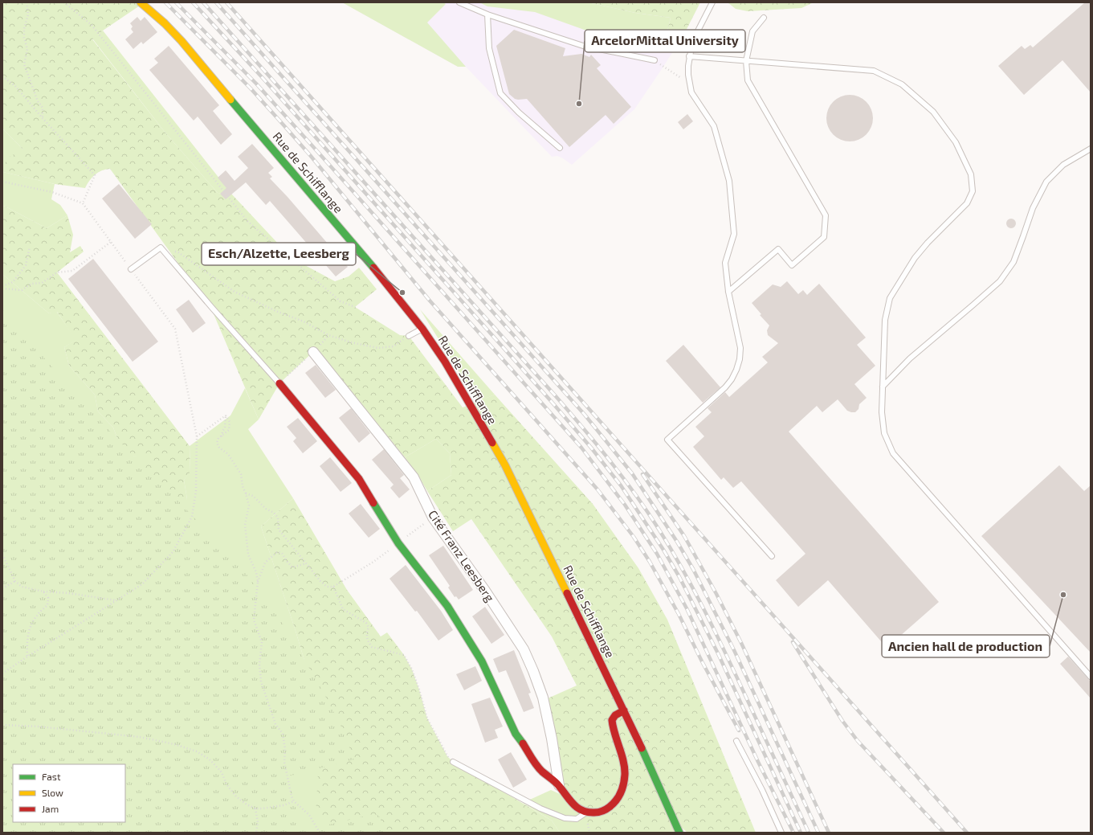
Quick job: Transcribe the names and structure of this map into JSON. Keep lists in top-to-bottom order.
{
  "streets": {
    "street": ["Rue de Schifflange", "Cité Franz Leesberg"]
  },
  "places": ["ArcelorMittal University", "Esch/Alzette, Leesberg", "Ancien hall de production"],
  "legend": ["Fast", "Slow", "Jam"]
}
